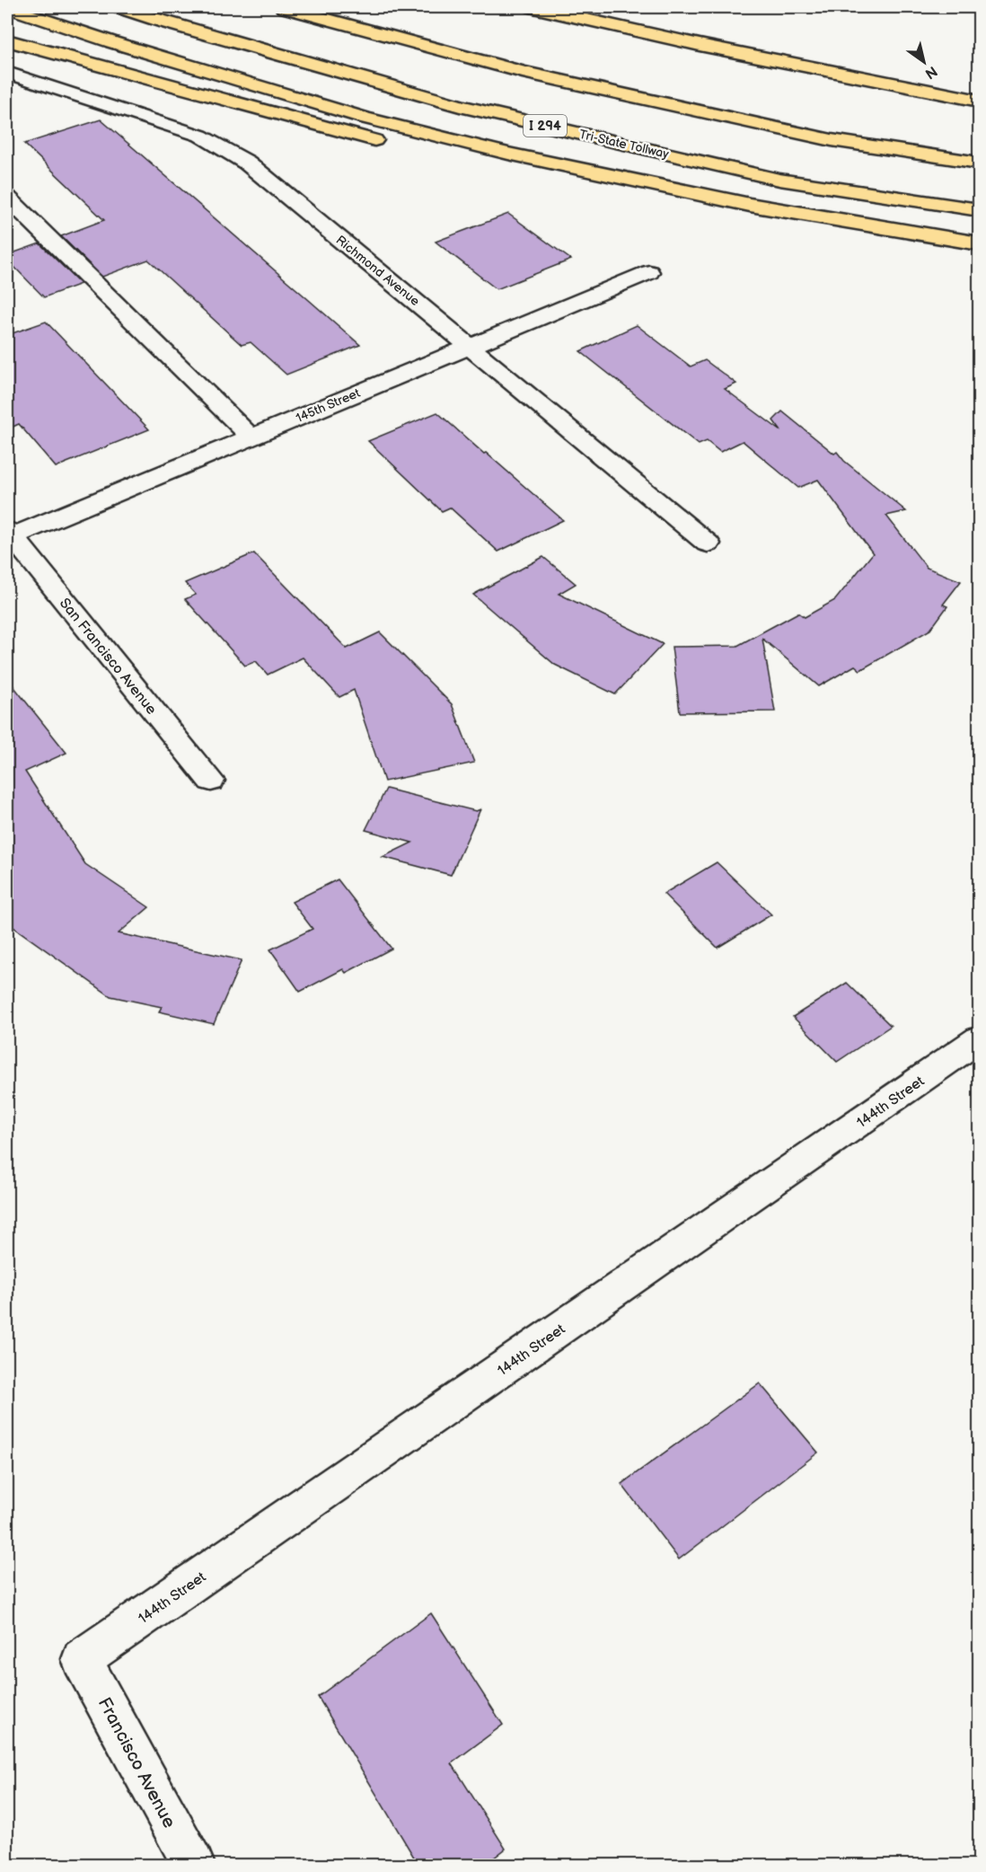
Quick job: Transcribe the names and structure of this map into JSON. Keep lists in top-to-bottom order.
{
  "streets": {
    "highway": ["I 294", "Tri-State Tollway"],
    "street": [
      "Richmond Avenue",
      "145th Street",
      "San Francisco Avenue",
      "144th Street",
      "Francisco Avenue"
    ]
  },
  "crossings": [
    ["Richmond Avenue", "145th Street"],
    ["145th Street", "San Francisco Avenue"],
    ["144th Street", "Francisco Avenue"]
  ],
  "north": "bottom right"
}
